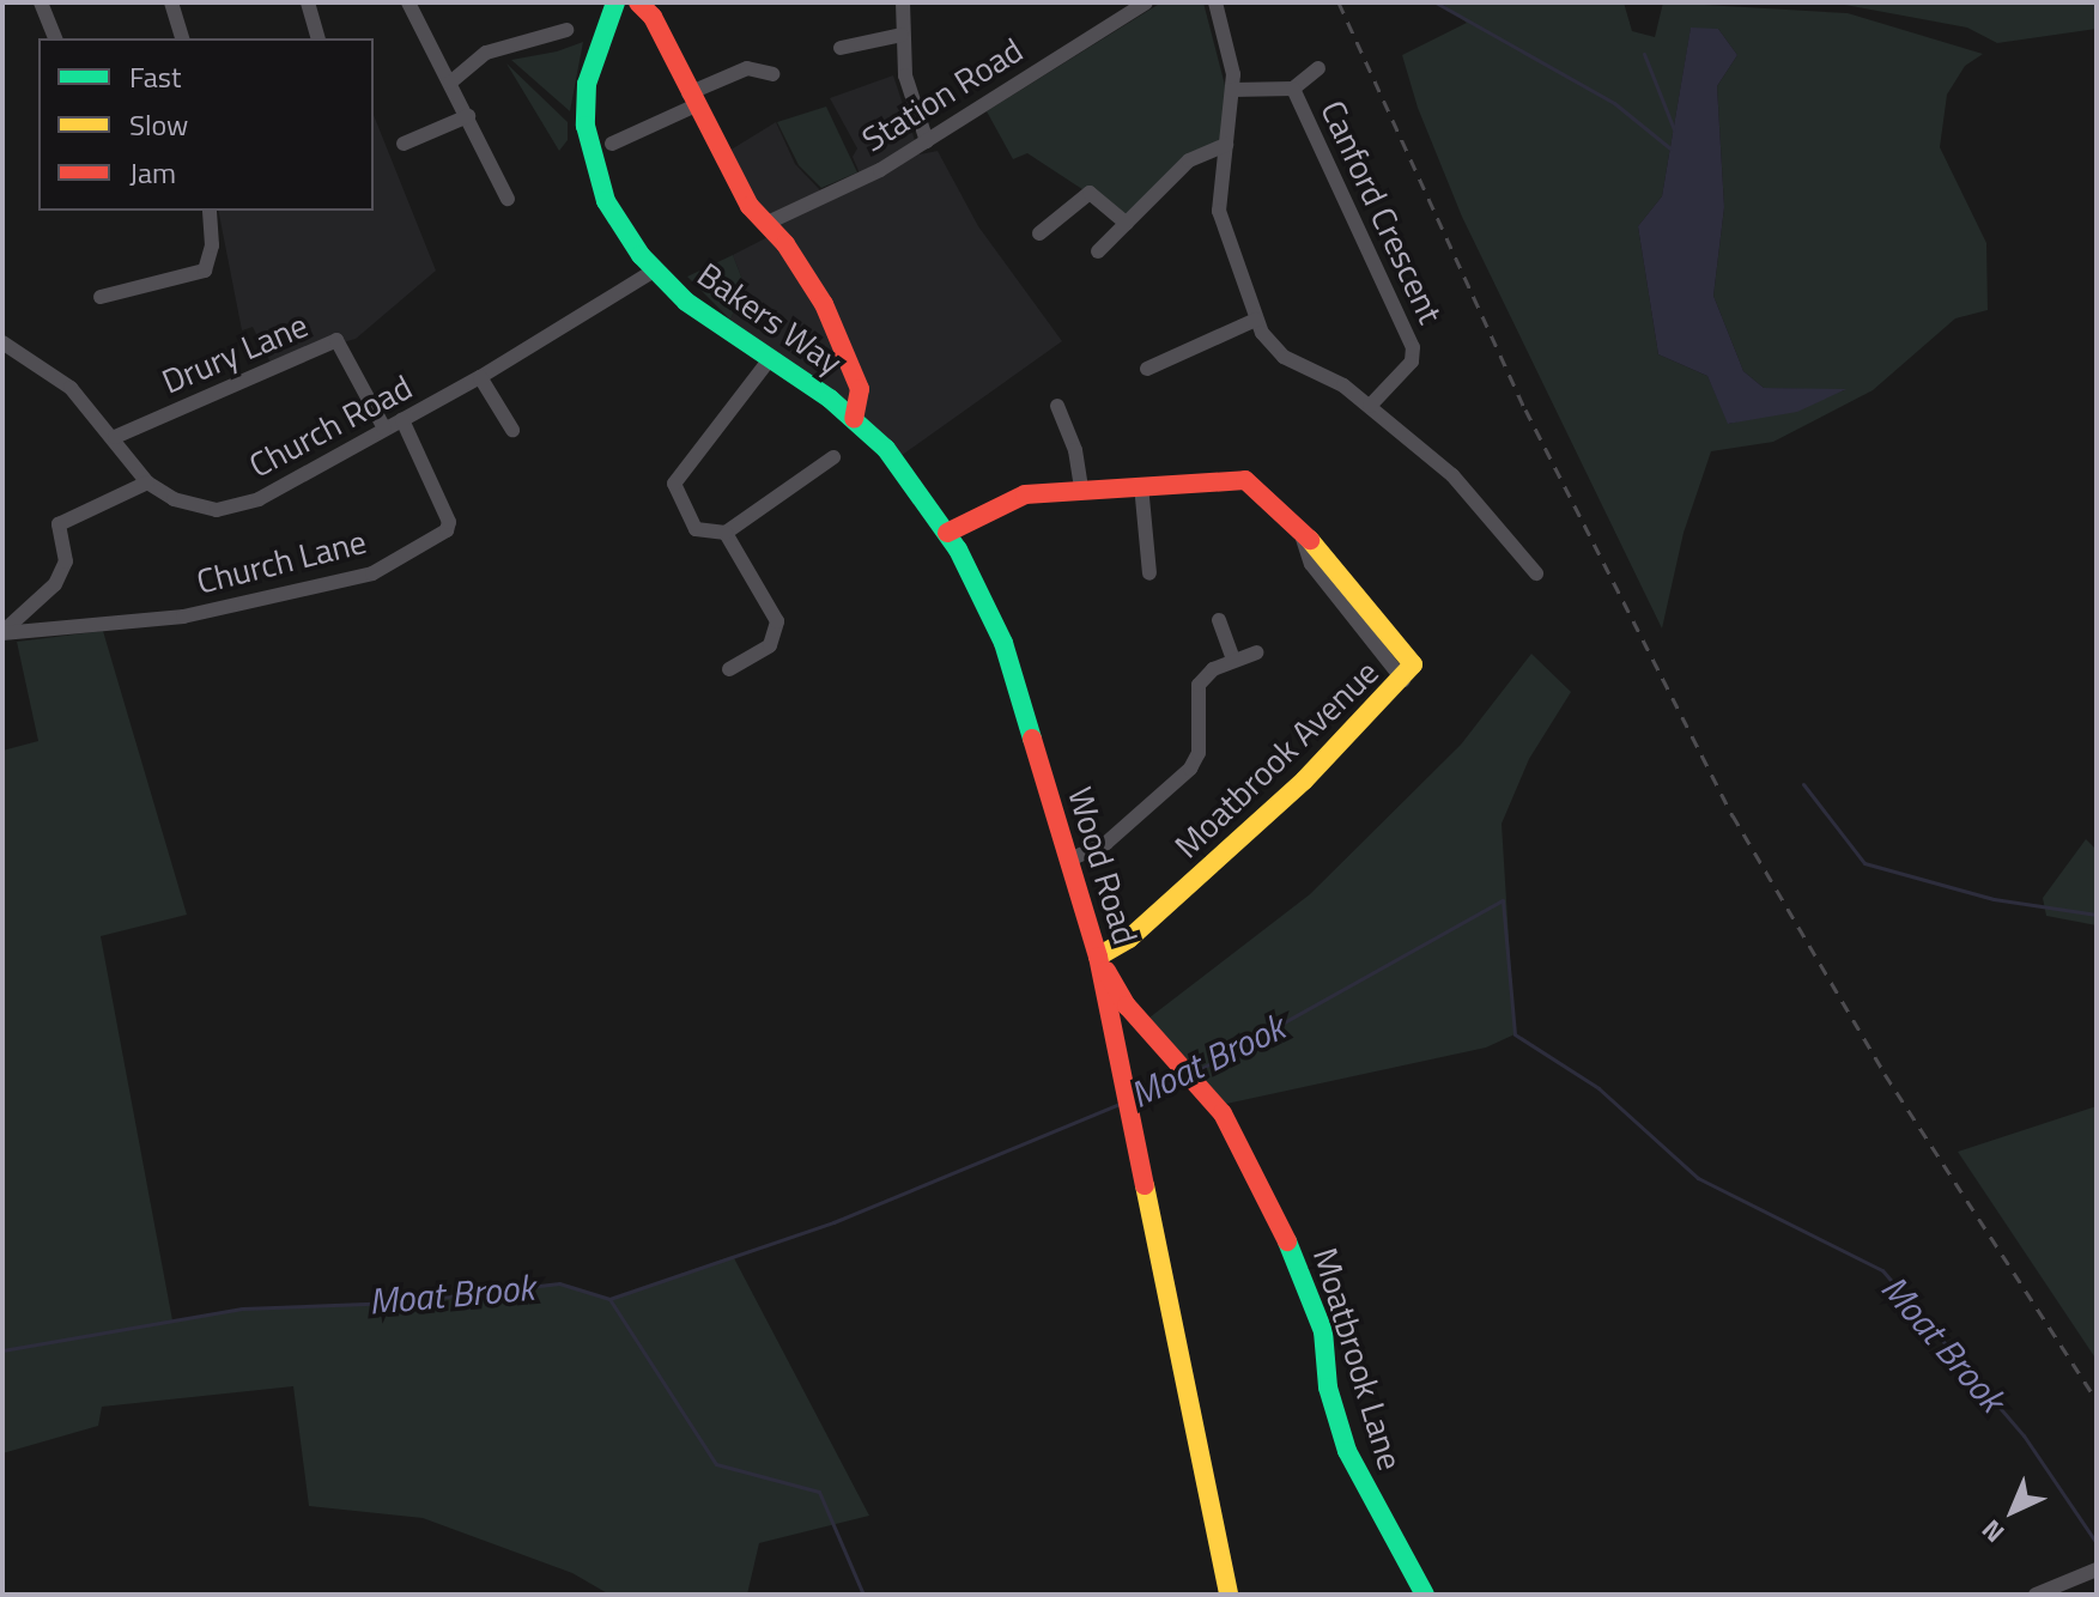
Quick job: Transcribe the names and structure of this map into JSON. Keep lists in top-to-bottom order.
{
  "streets": {
    "street": [
      "Station Road",
      "Canford Crescent",
      "Bakers Way",
      "Drury Lane",
      "Church Road",
      "Church Lane",
      "Moatbrook Avenue",
      "Wood Road",
      "Moatbrook Lane"
    ]
  },
  "crossings": [
    ["Bakers Way", "Church Road"],
    ["Bakers Way", "Wood Road"],
    ["Drury Lane", "Church Road"],
    ["Church Road", "Church Lane"],
    ["Moatbrook Avenue", "Wood Road"],
    ["Moatbrook Avenue", "Moatbrook Lane"],
    ["Wood Road", "Moatbrook Lane"]
  ],
  "water": ["Moat Brook"],
  "legend": ["Fast", "Slow", "Jam"],
  "north": "bottom left"
}
